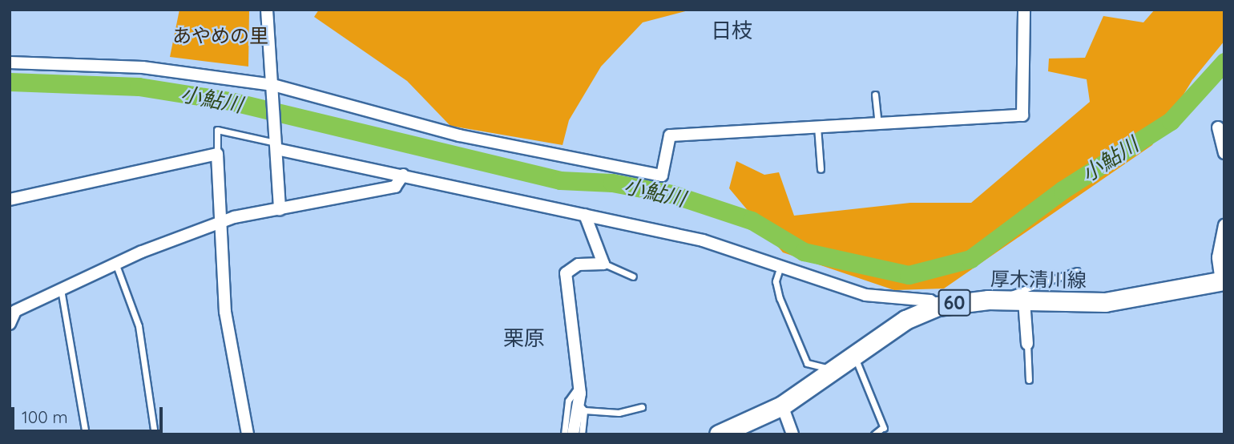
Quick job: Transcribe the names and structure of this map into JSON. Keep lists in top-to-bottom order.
{
  "streets": {
    "main road": ["厚木清川線", "60"]
  },
  "districts": ["日枝", "栗原"],
  "water": ["小鮎川"],
  "parks": ["あやめの里"],
  "scale_bar": "100 m"
}
